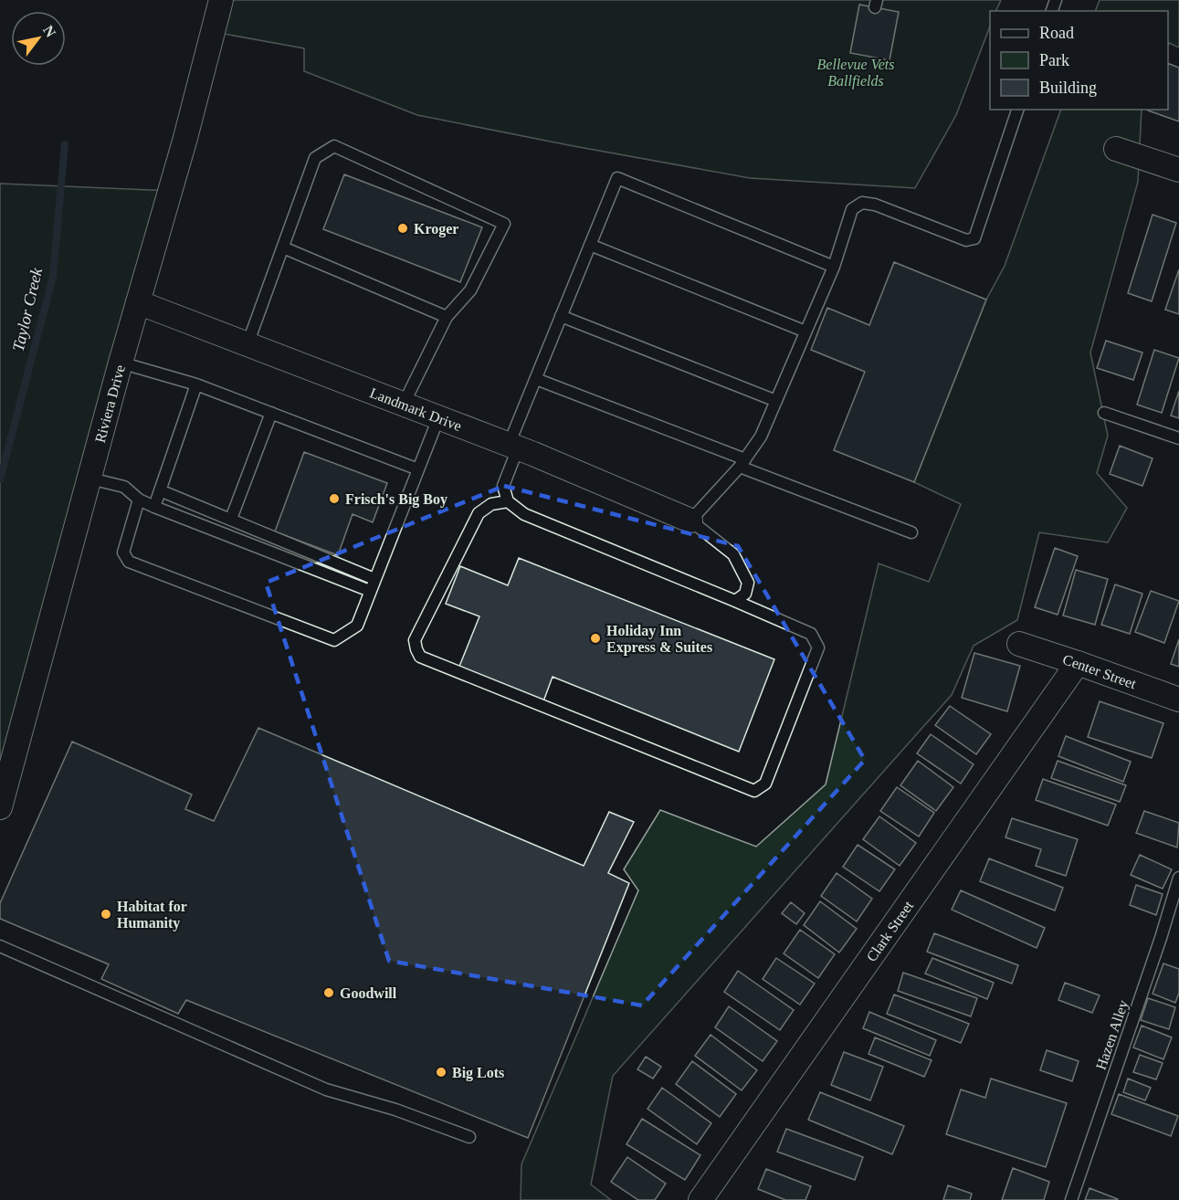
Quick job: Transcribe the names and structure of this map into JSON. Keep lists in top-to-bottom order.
{
  "streets": {
    "street": [
      "Riviera Drive",
      "Landmark Drive",
      "Center Street",
      "Clark Street"
    ],
    "lane": ["Hazen Alley"]
  },
  "crossings": [
    ["Riviera Drive", "Landmark Drive"],
    ["Center Street", "Clark Street"]
  ],
  "water": ["Taylor Creek"],
  "parks": ["Bellevue Vets Ballfields"],
  "places": [
    "Kroger",
    "Frisch's Big Boy",
    "Holiday Inn Express & Suites",
    "Habitat for Humanity",
    "Goodwill",
    "Big Lots"
  ],
  "legend": ["Road", "Park", "Building"],
  "north": "top right"
}
